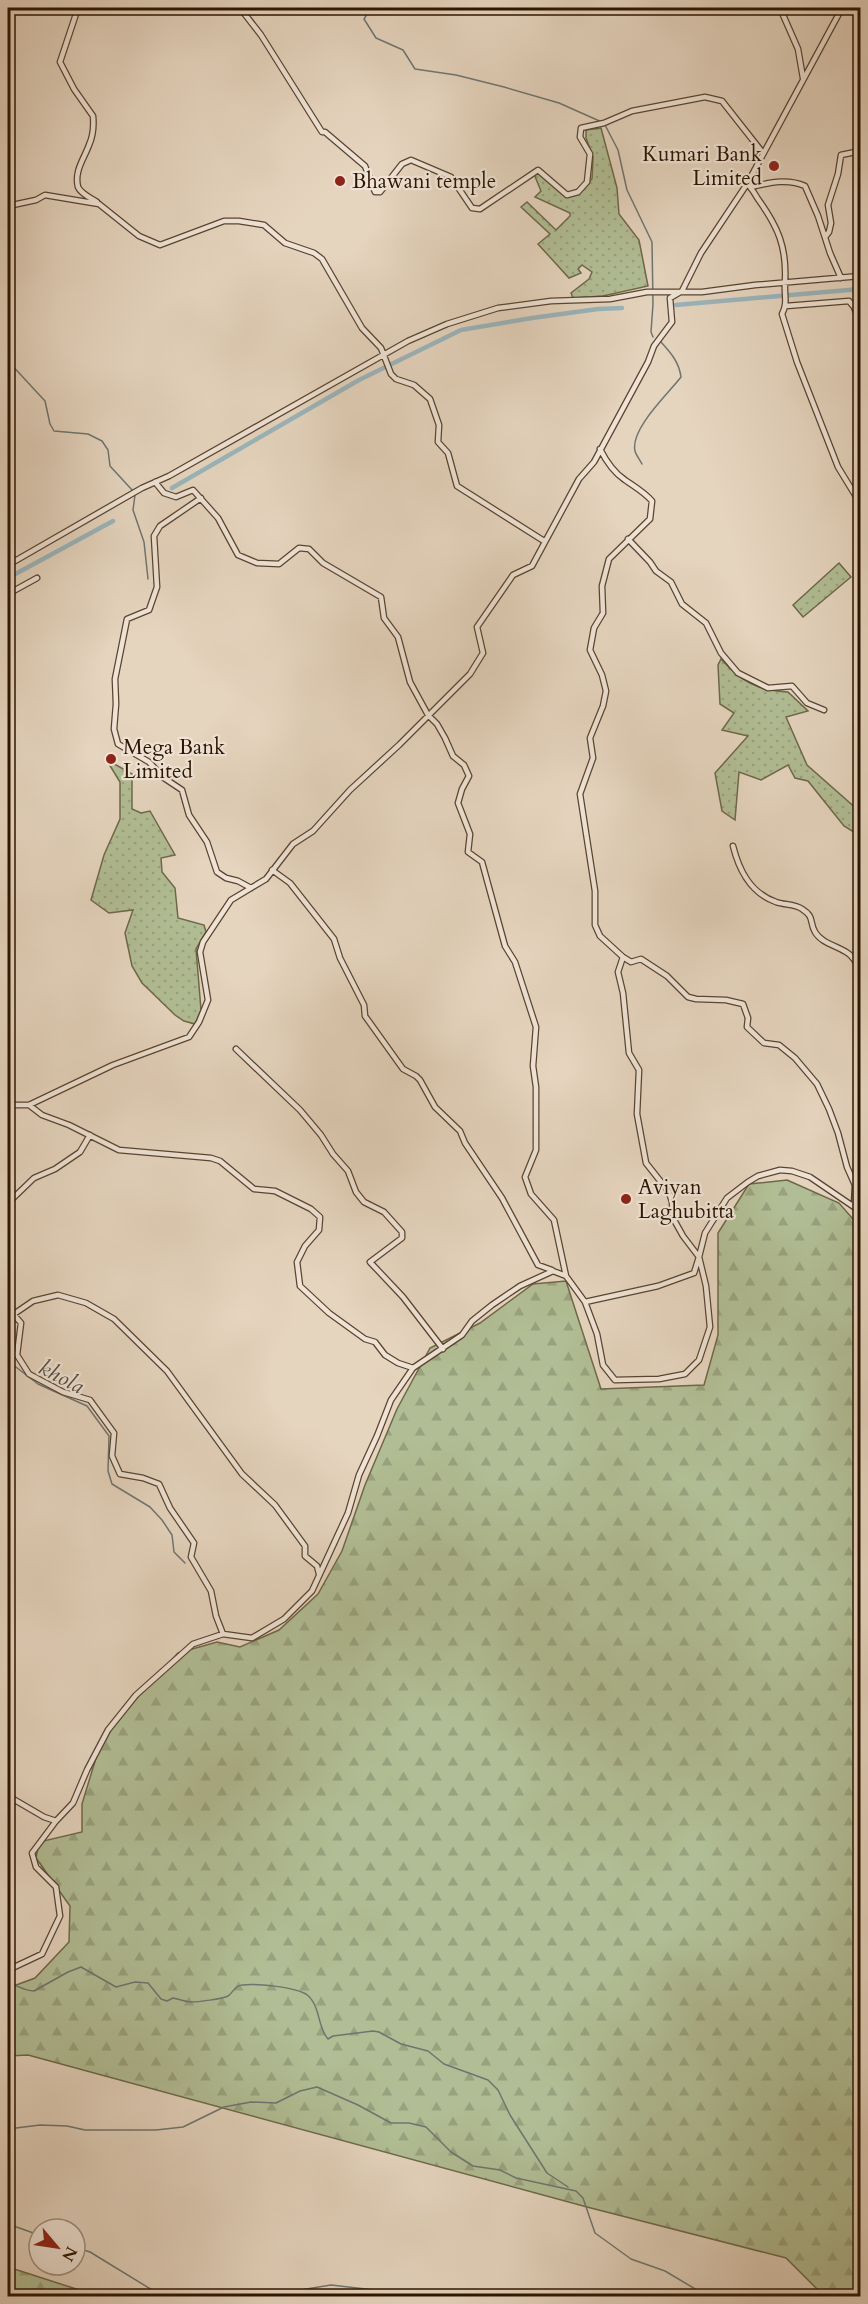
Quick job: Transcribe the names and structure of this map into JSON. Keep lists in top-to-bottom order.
{
  "water": ["khola"],
  "places": [
    "Kumari Bank Limited",
    "Bhawani temple",
    "Mega Bank Limited",
    "Aviyan Laghubitta"
  ],
  "north": "bottom right"
}
